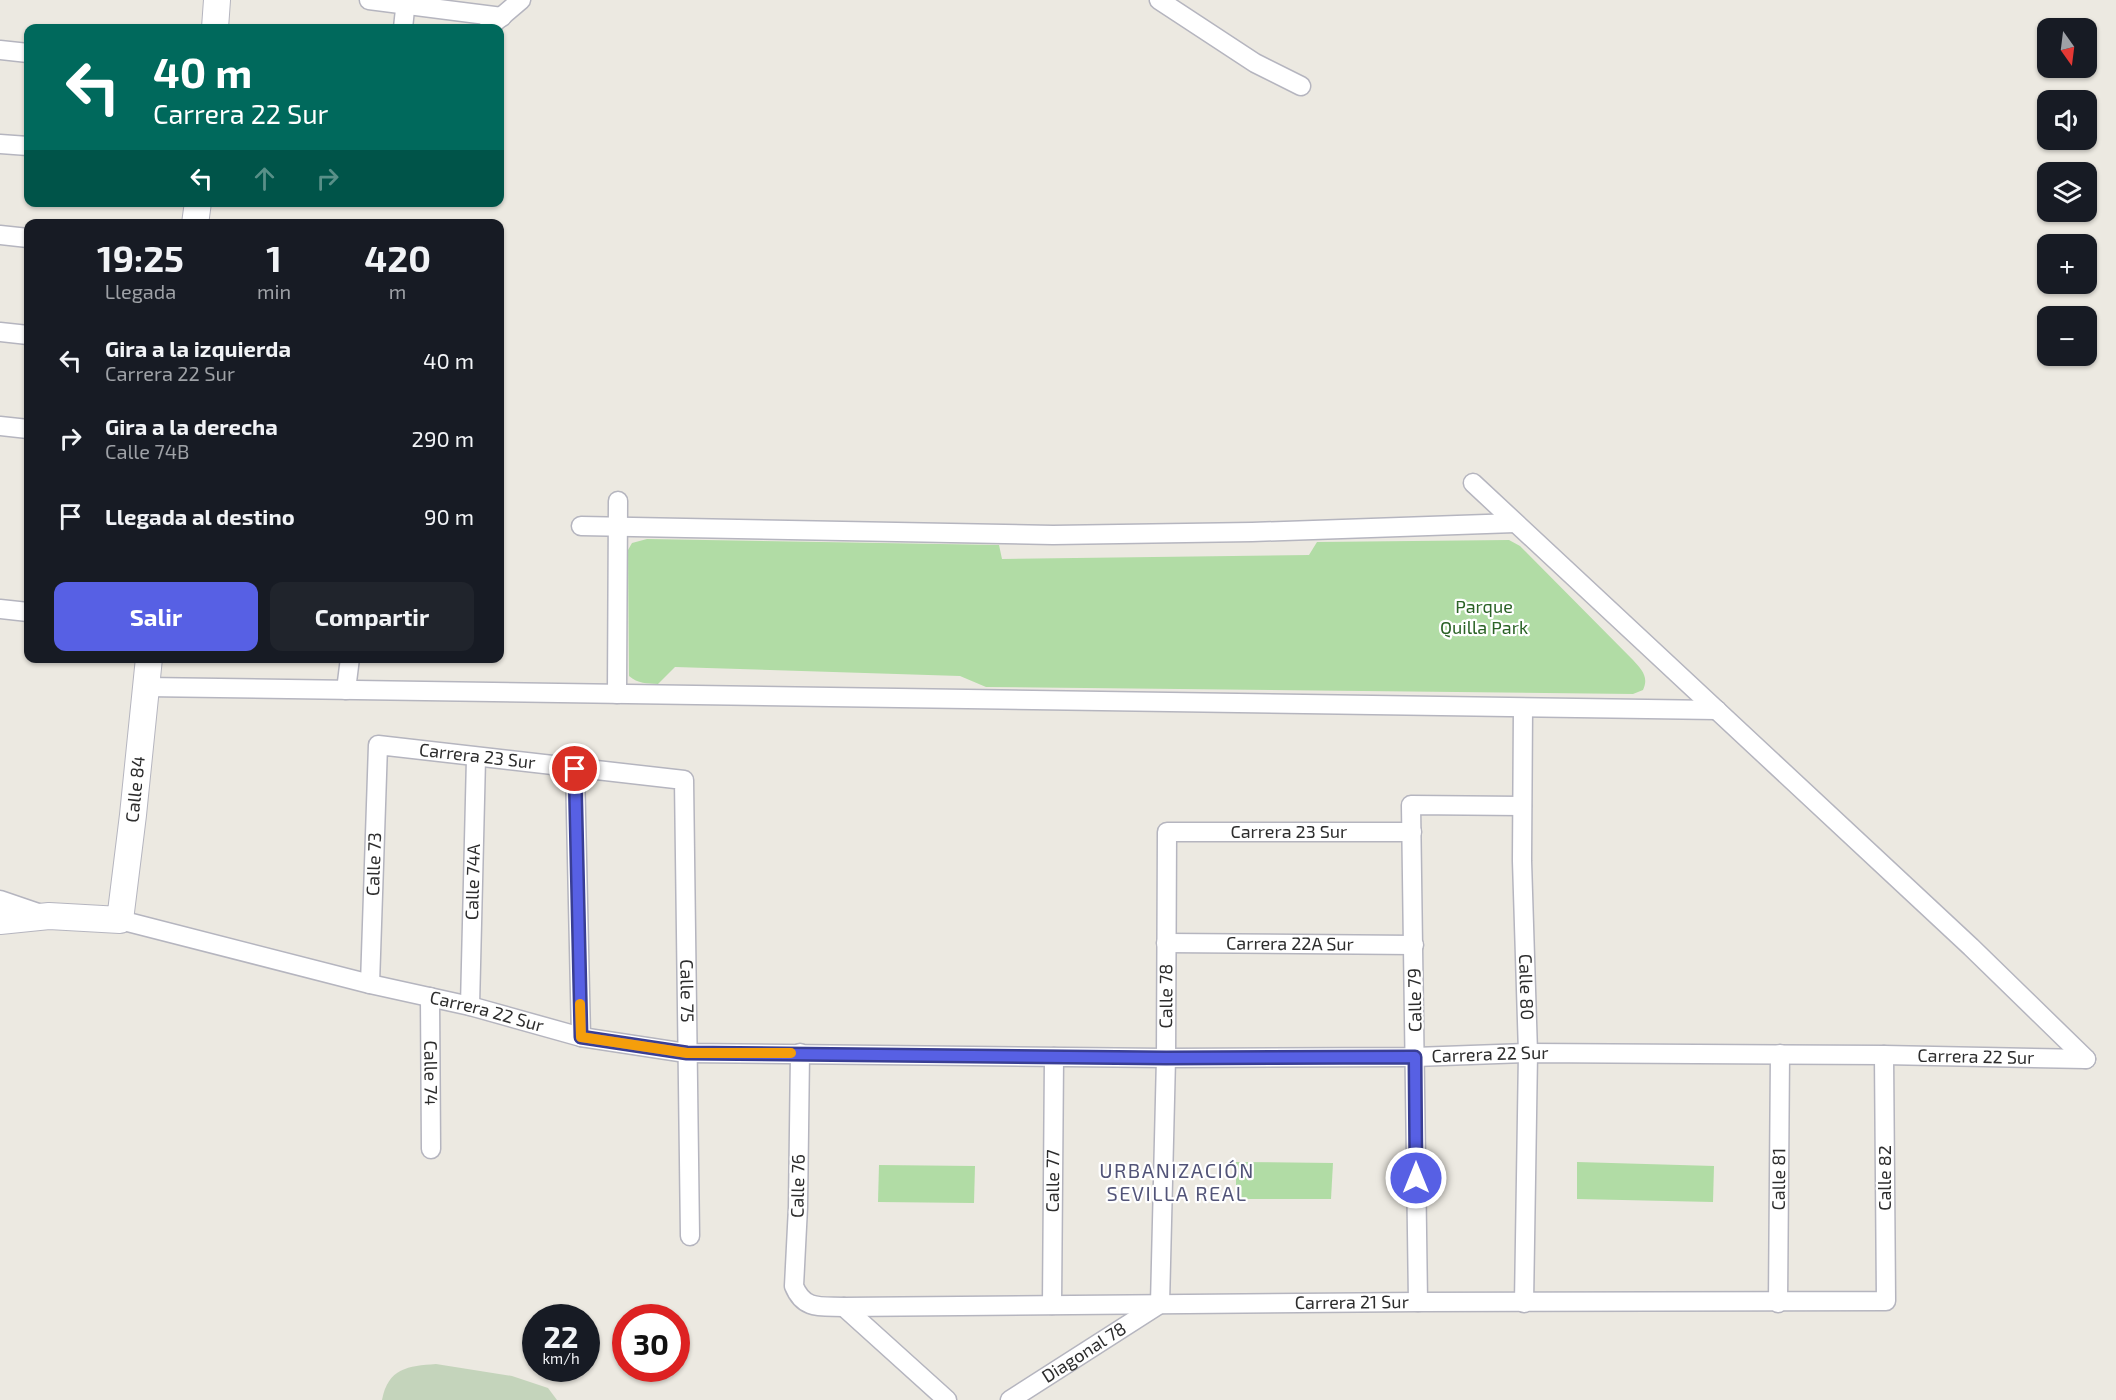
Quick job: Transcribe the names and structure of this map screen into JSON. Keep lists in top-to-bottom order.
{
  "streets": {
    "street": [
      "Carrera 23 Sur",
      "Calle 84",
      "Calle 73",
      "Calle 74A",
      "Carrera 22A Sur",
      "Calle 80",
      "Calle 75",
      "Calle 78",
      "Calle 79",
      "Carrera 22 Sur",
      "Calle 74",
      "Calle 82",
      "Calle 81",
      "Calle 77",
      "Calle 76",
      "Carrera 21 Sur",
      "Diagonal 78"
    ]
  },
  "crossings": [
    ["Carrera 23 Sur", "Calle 73"],
    ["Carrera 23 Sur", "Calle 74A"],
    ["Carrera 23 Sur", "Calle 75"],
    ["Carrera 23 Sur", "Calle 78"],
    ["Carrera 23 Sur", "Calle 79"],
    ["Calle 84", "Carrera 22 Sur"],
    ["Calle 73", "Carrera 22 Sur"],
    ["Calle 74A", "Carrera 22 Sur"],
    ["Carrera 22A Sur", "Calle 78"],
    ["Carrera 22A Sur", "Calle 79"],
    ["Calle 80", "Calle 79"],
    ["Calle 80", "Carrera 22 Sur"],
    ["Calle 80", "Carrera 21 Sur"],
    ["Calle 75", "Carrera 22 Sur"],
    ["Calle 78", "Carrera 22 Sur"],
    ["Calle 78", "Carrera 21 Sur"],
    ["Calle 78", "Diagonal 78"],
    ["Calle 79", "Carrera 22 Sur"],
    ["Calle 79", "Carrera 21 Sur"],
    ["Carrera 22 Sur", "Calle 74"],
    ["Carrera 22 Sur", "Calle 82"],
    ["Carrera 22 Sur", "Calle 81"],
    ["Carrera 22 Sur", "Calle 77"],
    ["Carrera 22 Sur", "Calle 76"],
    ["Calle 82", "Carrera 21 Sur"],
    ["Calle 81", "Carrera 21 Sur"],
    ["Calle 77", "Carrera 21 Sur"],
    ["Calle 76", "Carrera 21 Sur"],
    ["Carrera 21 Sur", "Diagonal 78"]
  ],
  "districts": ["URBANIZACIÓN SEVILLA REAL"],
  "parks": ["Parque Quilla Park"],
  "north": "bottom",
  "page": {
    "map_buttons": ["+", "−"],
    "turn": ["40 m", "Carrera 22 Sur"],
    "eta": [
      "19:25",
      "Llegada",
      "1",
      "min",
      "420",
      "m"
    ],
    "list": [
      {
        "name": "Gira a la izquierda",
        "note": "Carrera 22 Sur",
        "value": "40 m"
      },
      {
        "name": "Gira a la derecha",
        "note": "Calle 74B",
        "value": "290 m"
      },
      {
        "name": "Llegada al destino",
        "value": "90 m"
      }
    ],
    "buttons": ["Salir", "Compartir"],
    "speed": "22 km/h",
    "limit": "30"
  }
}
